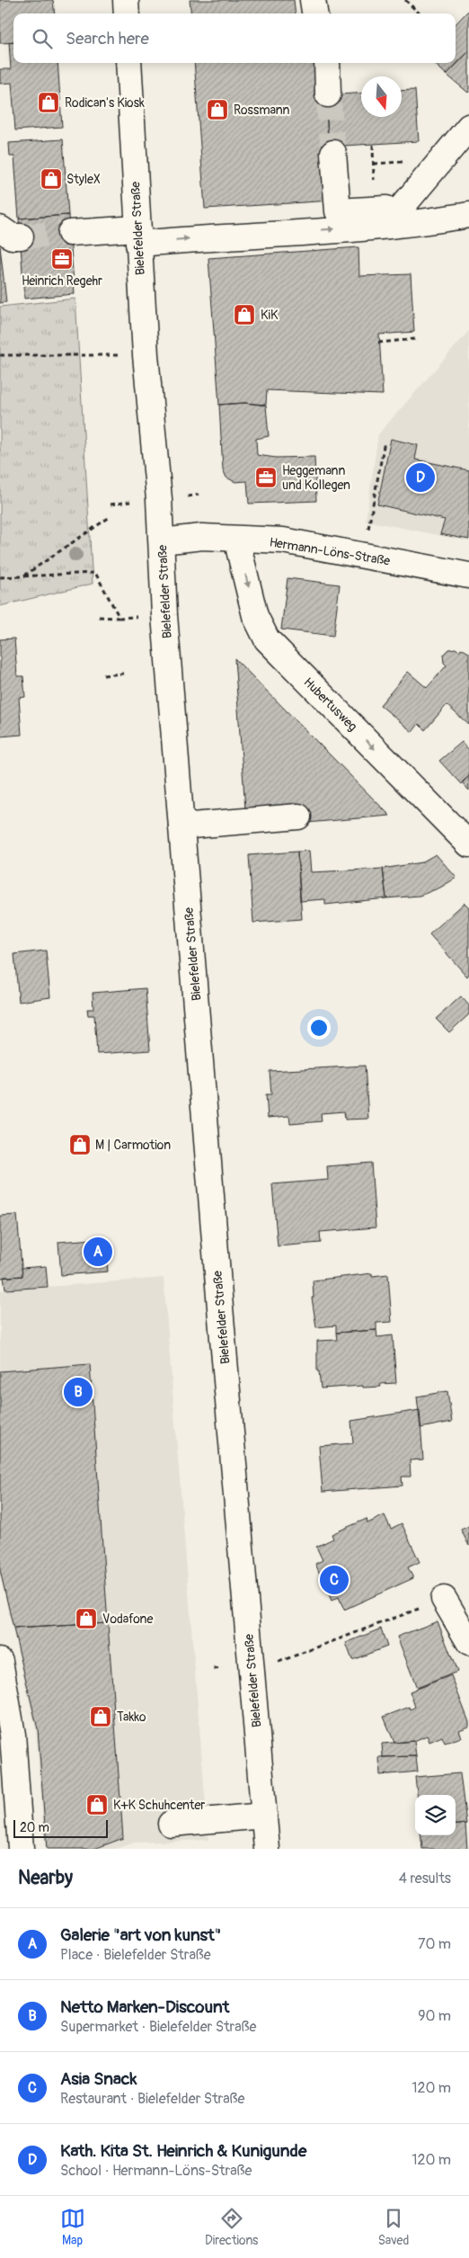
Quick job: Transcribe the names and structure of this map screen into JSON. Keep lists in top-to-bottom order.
{
  "streets": {
    "main road": ["Bielefelder Straße", "Hermann-Löns-Straße", "Hubertusweg"]
  },
  "crossings": [
    ["Bielefelder Straße", "Hermann-Löns-Straße"],
    ["Hermann-Löns-Straße", "Hubertusweg"]
  ],
  "one_way": ["Hubertusweg"],
  "places": {
    "shop": [
      "Rodican's Kiosk",
      "Rossmann",
      "StyleX",
      "KiK",
      "M | Carmotion",
      "Vodafone",
      "Takko",
      "K+K Schuhcenter"
    ],
    "office": ["Heinrich Regehr", "Heggemann und Kollegen"]
  },
  "scale_bar": "20 m",
  "north": "bottom",
  "page": {
    "search": "Search here",
    "pins": [
      "D",
      "A",
      "B",
      "C"
    ],
    "scale": "20 m",
    "heading": ["Nearby", "4 results"],
    "list": [
      {
        "mark": "A",
        "name": "Galerie \"art von kunst\"",
        "note": "Place · Bielefelder Straße",
        "value": "70 m"
      },
      {
        "mark": "B",
        "name": "Netto Marken-Discount",
        "note": "Supermarket · Bielefelder Straße",
        "value": "90 m"
      },
      {
        "mark": "C",
        "name": "Asia Snack",
        "note": "Restaurant · Bielefelder Straße",
        "value": "120 m"
      },
      {
        "mark": "D",
        "name": "Kath. Kita St. Heinrich & Kunigunde",
        "note": "School · Hermann-Löns-Straße",
        "value": "120 m"
      }
    ],
    "nav": ["Map", "Directions", "Saved"]
  }
}
